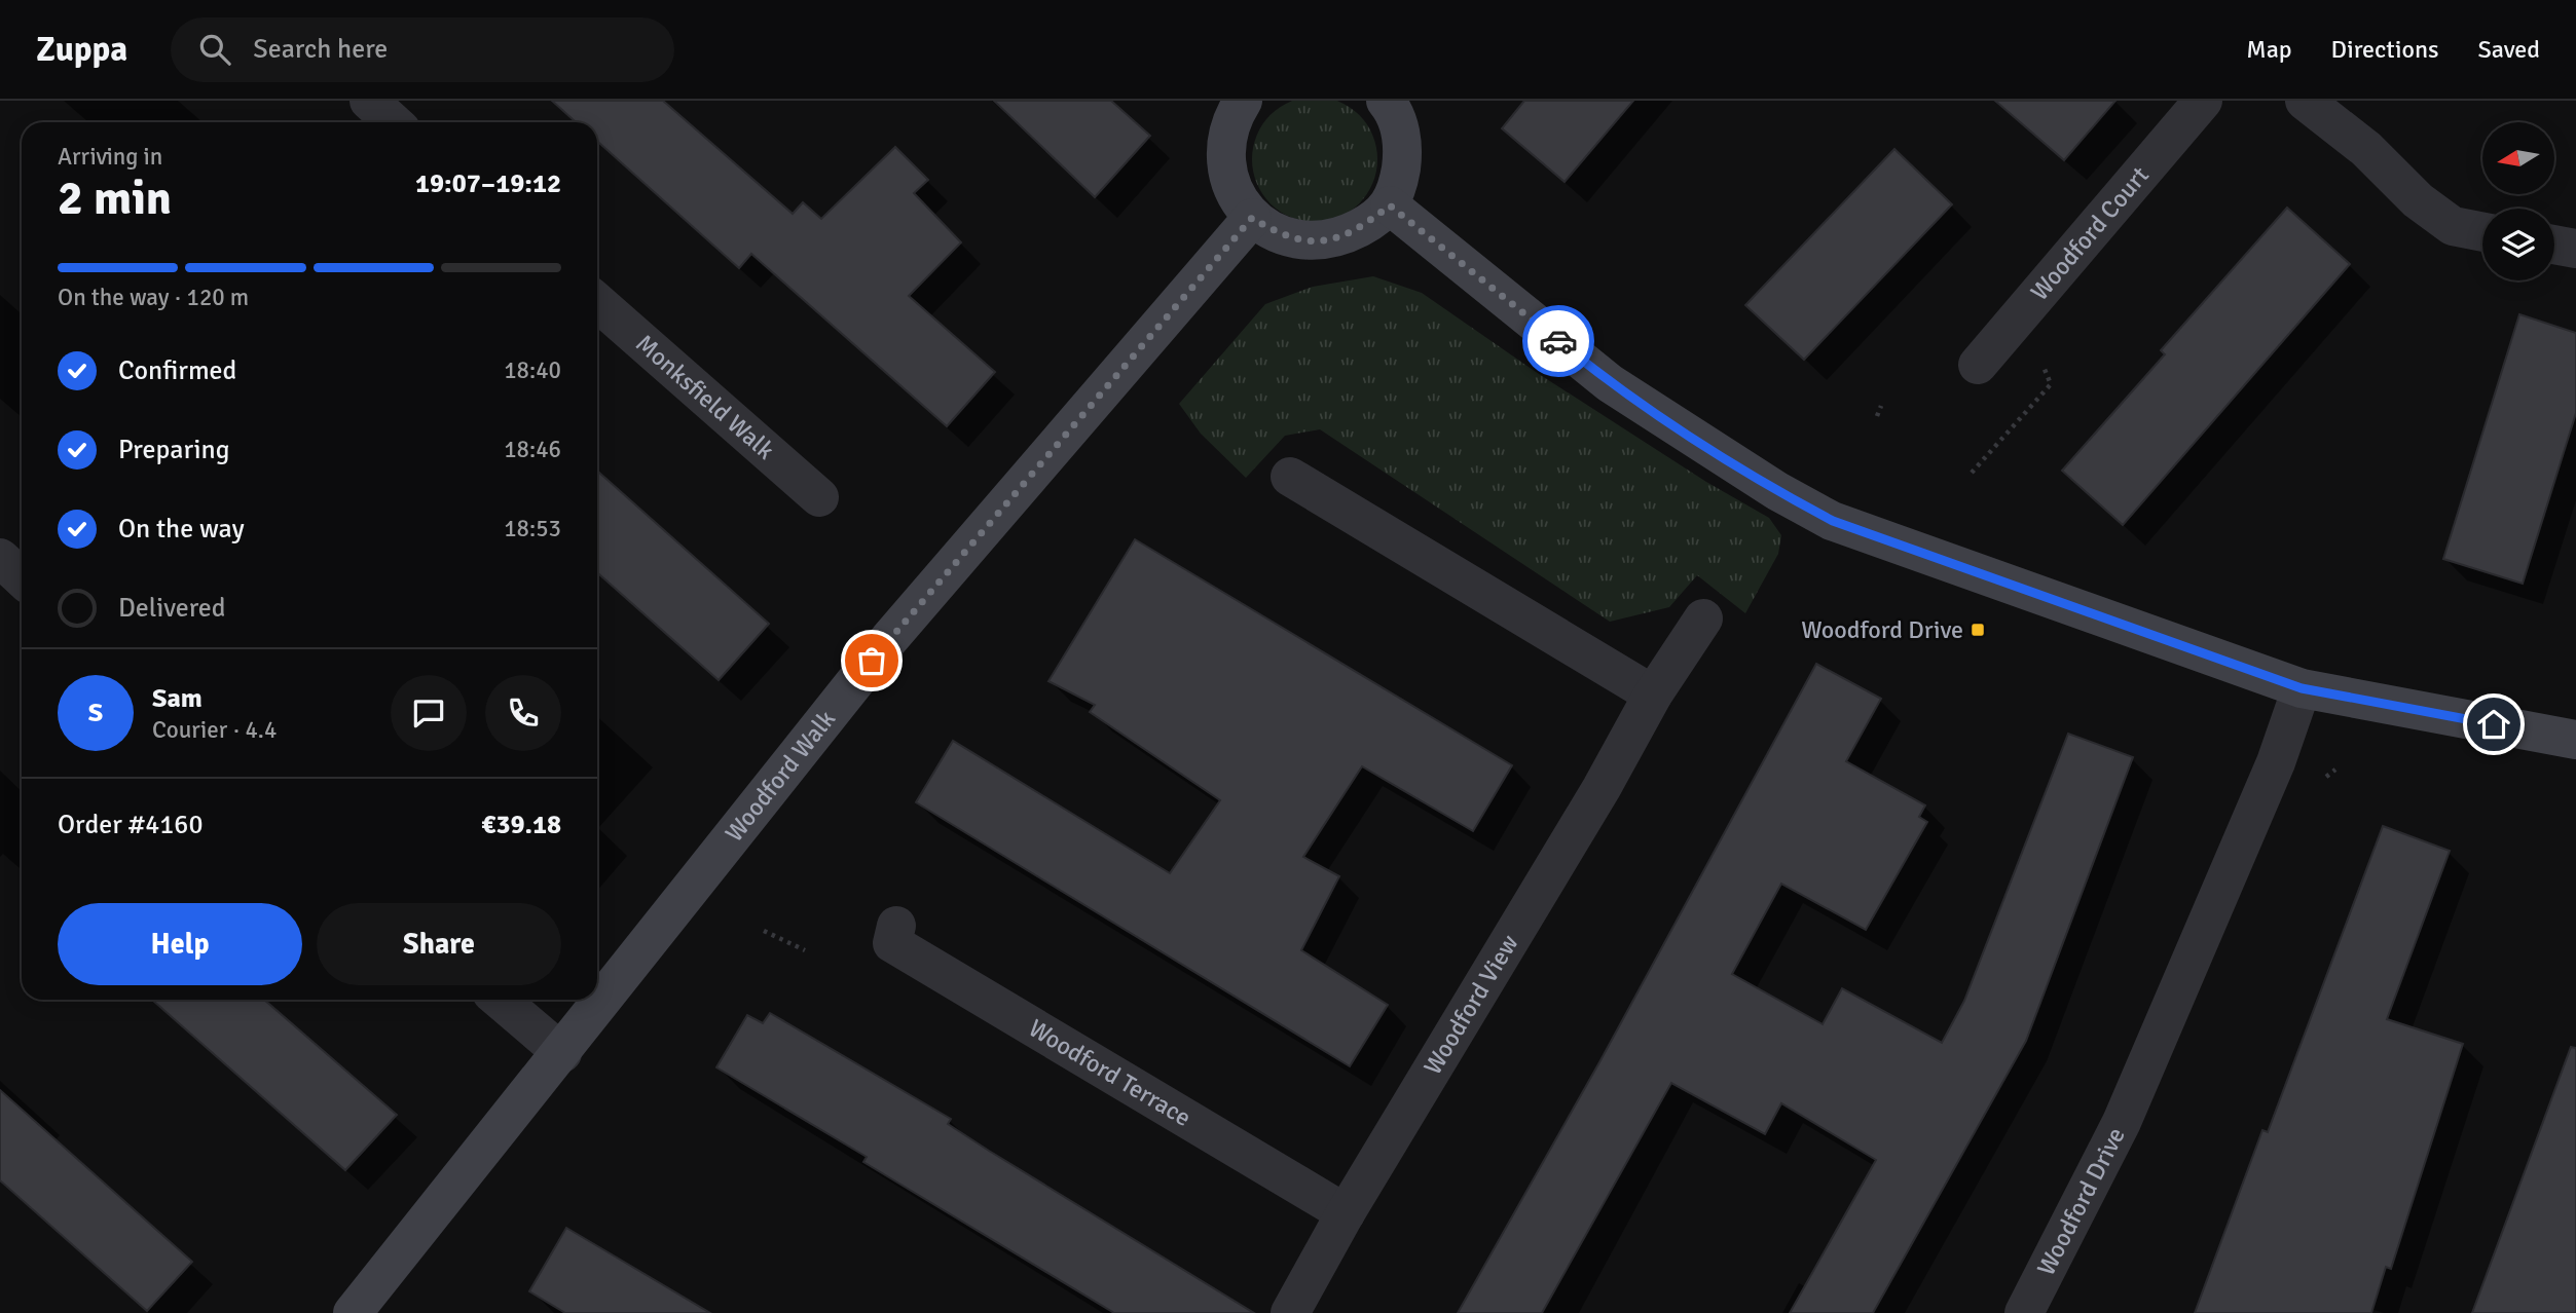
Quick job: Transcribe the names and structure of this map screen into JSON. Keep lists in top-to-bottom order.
{
  "streets": {
    "street": [
      "Woodford Court",
      "Monksfield Walk",
      "Woodford Walk",
      "Woodford View",
      "Woodford Terrace",
      "Woodford Drive"
    ]
  },
  "crossings": [
    ["Woodford View", "Woodford Terrace"]
  ],
  "places": {
    "transit": ["Woodford Drive"]
  },
  "north": "left",
  "page": {
    "header": "Zuppa",
    "search": "Search here",
    "nav": ["Map", "Directions", "Saved"],
    "heading": ["2 min", "Arriving in", "19:07–19:12"],
    "panel": [
      "Sam",
      "Courier · 4.4",
      "Order #4160",
      "€39.18"
    ],
    "bar": "On the way · 120 m",
    "list": [
      ["Confirmed", "18:40"],
      ["Preparing", "18:46"],
      ["On the way", "18:53"],
      "Delivered"
    ],
    "round": "S",
    "buttons": ["Help", "Share"]
  }
}
